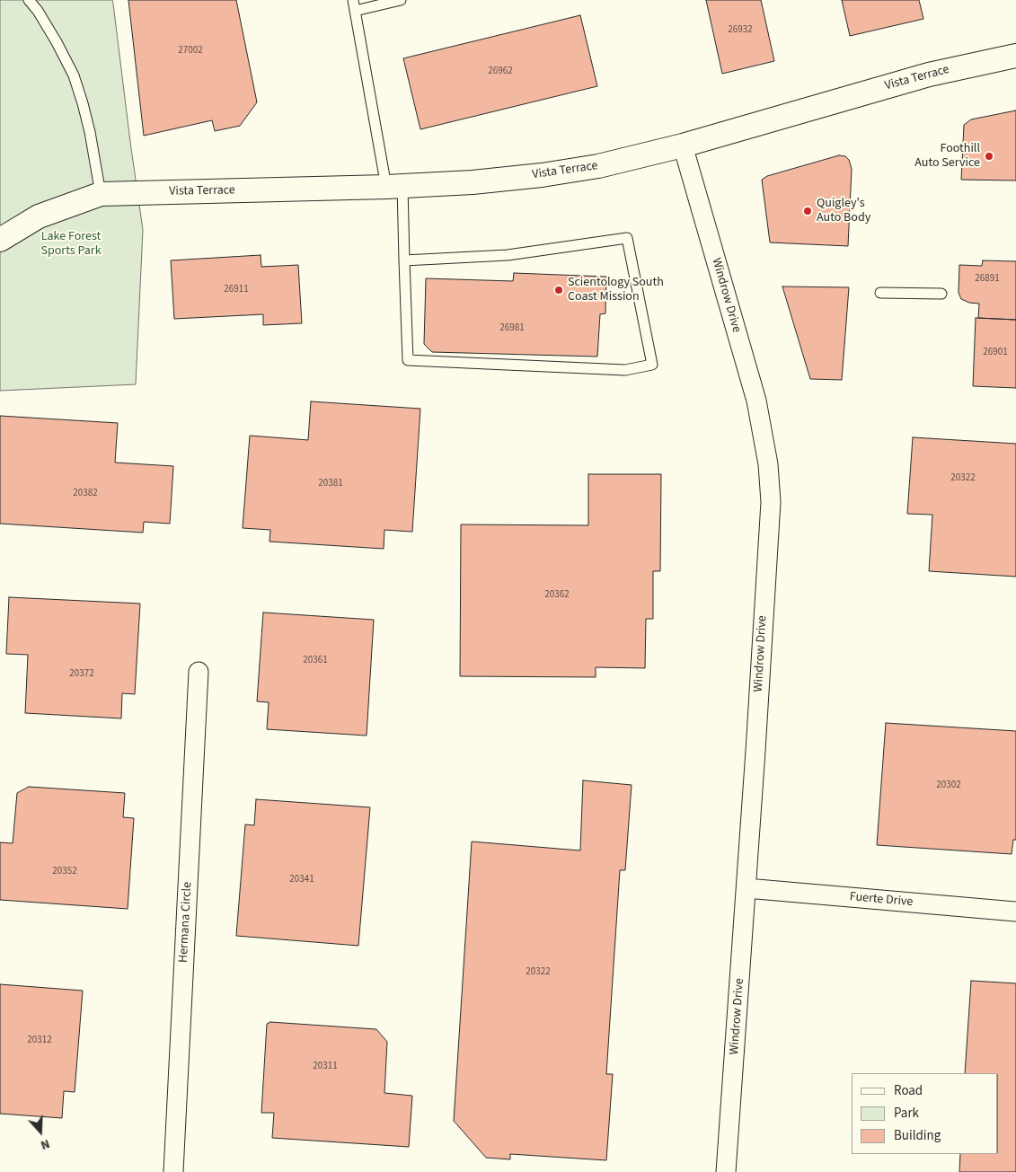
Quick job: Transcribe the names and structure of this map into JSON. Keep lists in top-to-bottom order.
{
  "streets": {
    "street": [
      "Vista Terrace",
      "Windrow Drive",
      "Fuerte Drive",
      "Hermana Circle"
    ]
  },
  "crossings": [
    ["Vista Terrace", "Windrow Drive"],
    ["Windrow Drive", "Fuerte Drive"]
  ],
  "parks": ["Lake Forest Sports Park"],
  "places": ["Foothill Auto Service", "Quigley's Auto Body", "Scientology South Coast Mission"],
  "house_numbers": [
    "26932",
    "27002",
    "26962",
    "26891",
    "26911",
    "26981",
    "26901",
    "20322",
    "20381",
    "20382",
    "20362",
    "20361",
    "20372",
    "20302",
    "20352",
    "20341",
    "20322",
    "20312",
    "20311"
  ],
  "legend": ["Road", "Park", "Building"],
  "north": "bottom"
}
